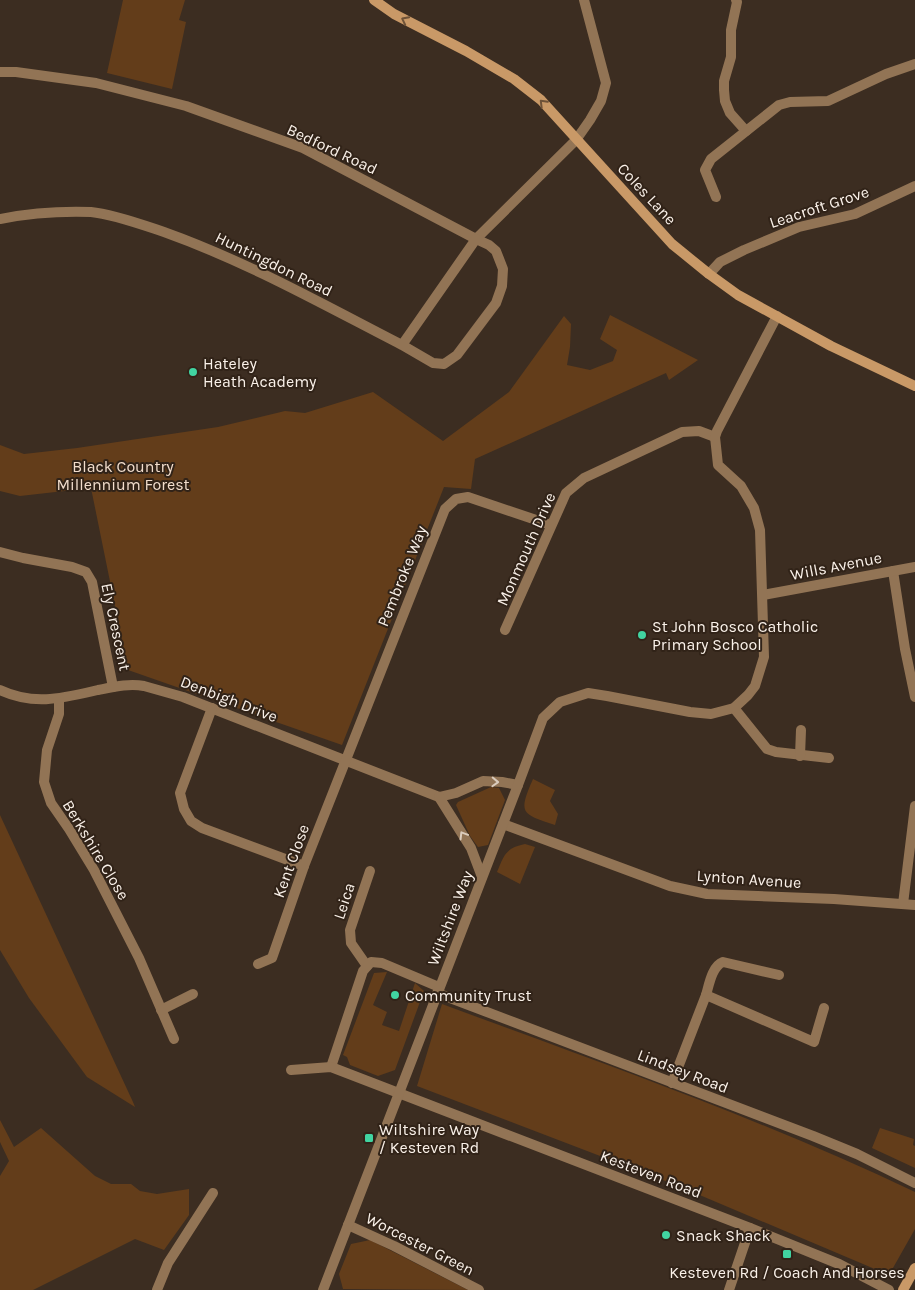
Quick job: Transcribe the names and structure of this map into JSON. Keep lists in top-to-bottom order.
{
  "streets": {
    "street": [
      "Bedford Road",
      "Coles Lane",
      "Leacroft Grove",
      "Huntingdon Road",
      "Monmouth Drive",
      "Wills Avenue",
      "Pembroke Way",
      "Ely Crescent",
      "Denbigh Drive",
      "Berkshire Close",
      "Kent Close",
      "Lynton Avenue",
      "Leica",
      "Wiltshire Way",
      "Lindsey Road",
      "Kesteven Road",
      "Worcester Green"
    ]
  },
  "crossings": [
    ["Bedford Road", "Huntingdon Road"],
    ["Coles Lane", "Leacroft Grove"],
    ["Monmouth Drive", "Pembroke Way"],
    ["Pembroke Way", "Denbigh Drive"],
    ["Pembroke Way", "Kent Close"],
    ["Ely Crescent", "Denbigh Drive"],
    ["Denbigh Drive", "Berkshire Close"],
    ["Denbigh Drive", "Kent Close"],
    ["Lynton Avenue", "Wiltshire Way"],
    ["Leica", "Lindsey Road"],
    ["Wiltshire Way", "Lindsey Road"],
    ["Wiltshire Way", "Kesteven Road"],
    ["Wiltshire Way", "Worcester Green"]
  ],
  "one_way": ["Coles Lane"],
  "parks": ["Black Country Millennium Forest"],
  "places": {
    "other": [
      "Hateley Heath Academy",
      "St John Bosco Catholic Primary School",
      "Community Trust",
      "Snack Shack"
    ],
    "transit": ["Wiltshire Way / Kesteven Rd", "Kesteven Rd / Coach And Horses"]
  }
}
